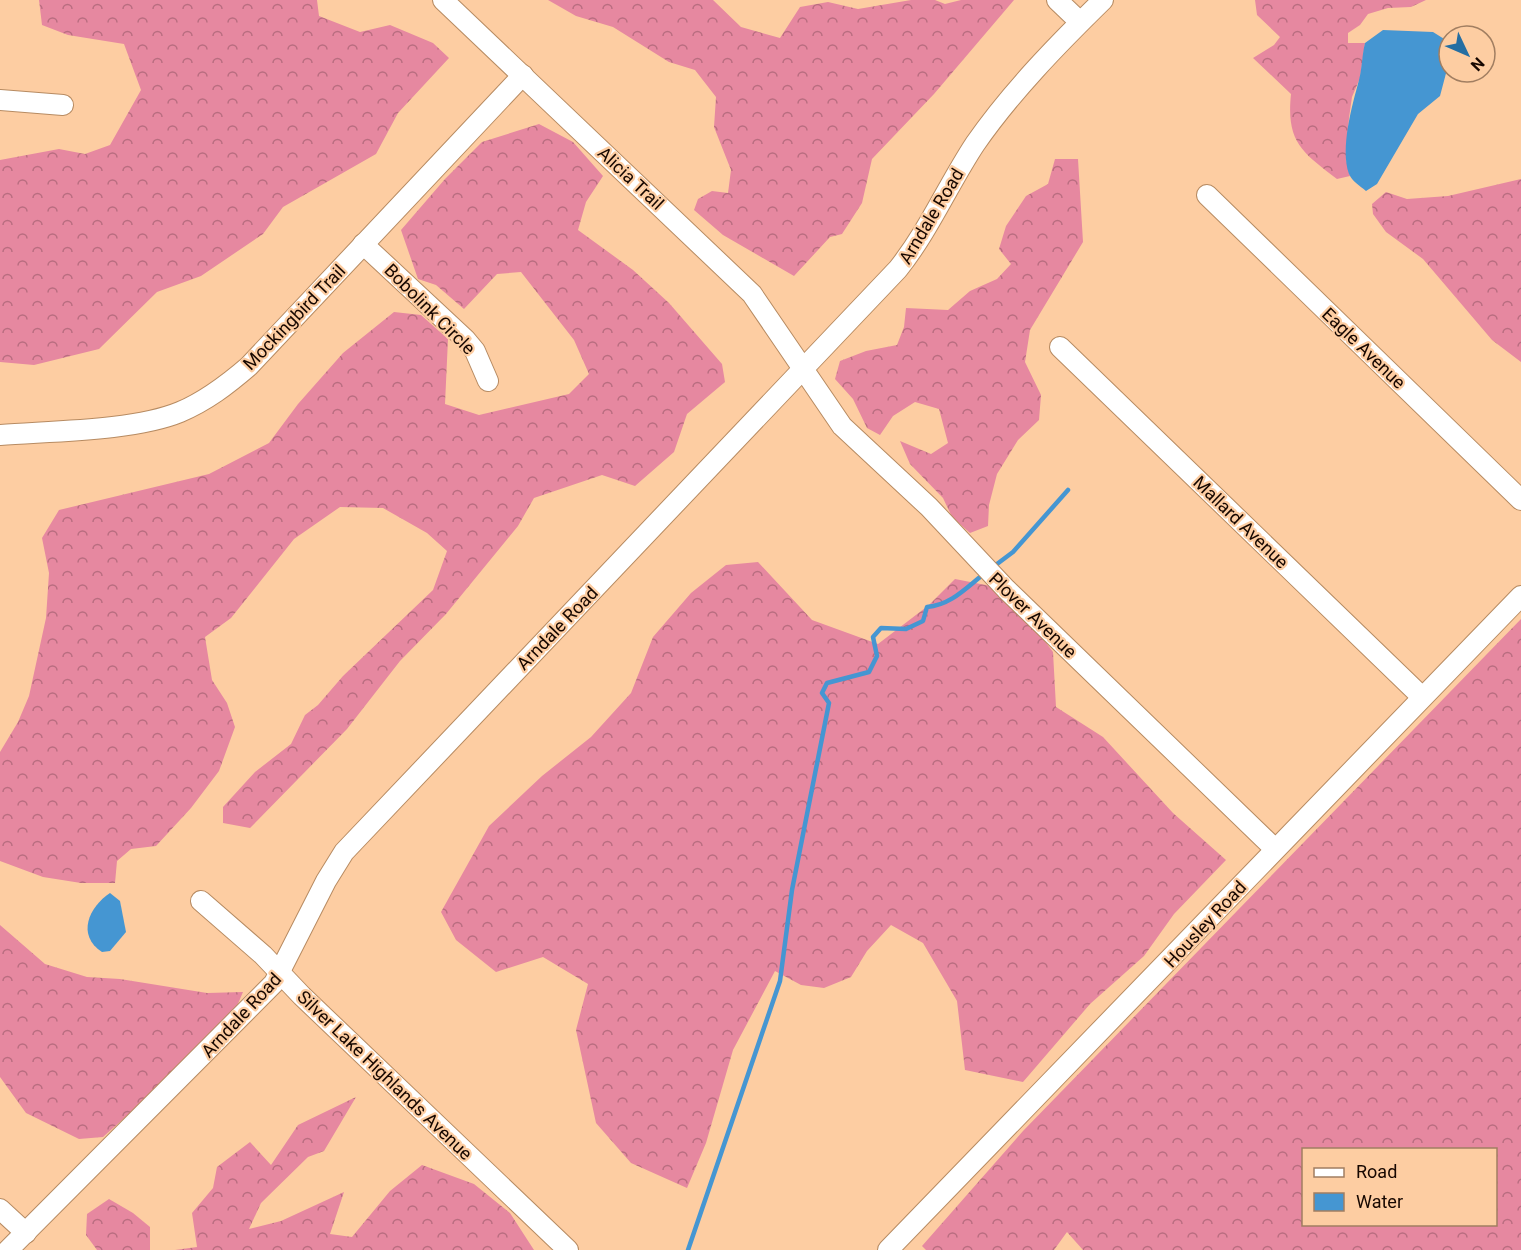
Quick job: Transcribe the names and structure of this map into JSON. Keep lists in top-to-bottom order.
{
  "streets": {
    "street": [
      "Alicia Trail",
      "Arndale Road",
      "Bobolink Circle",
      "Mockingbird Trail",
      "Eagle Avenue",
      "Mallard Avenue",
      "Plover Avenue",
      "Housley Road",
      "Silver Lake Highlands Avenue"
    ]
  },
  "crossings": [
    ["Alicia Trail", "Arndale Road"],
    ["Alicia Trail", "Mockingbird Trail"],
    ["Alicia Trail", "Plover Avenue"],
    ["Arndale Road", "Plover Avenue"],
    ["Arndale Road", "Silver Lake Highlands Avenue"],
    ["Bobolink Circle", "Mockingbird Trail"],
    ["Mallard Avenue", "Housley Road"],
    ["Plover Avenue", "Housley Road"]
  ],
  "legend": ["Road", "Water"],
  "north": "bottom right"
}
